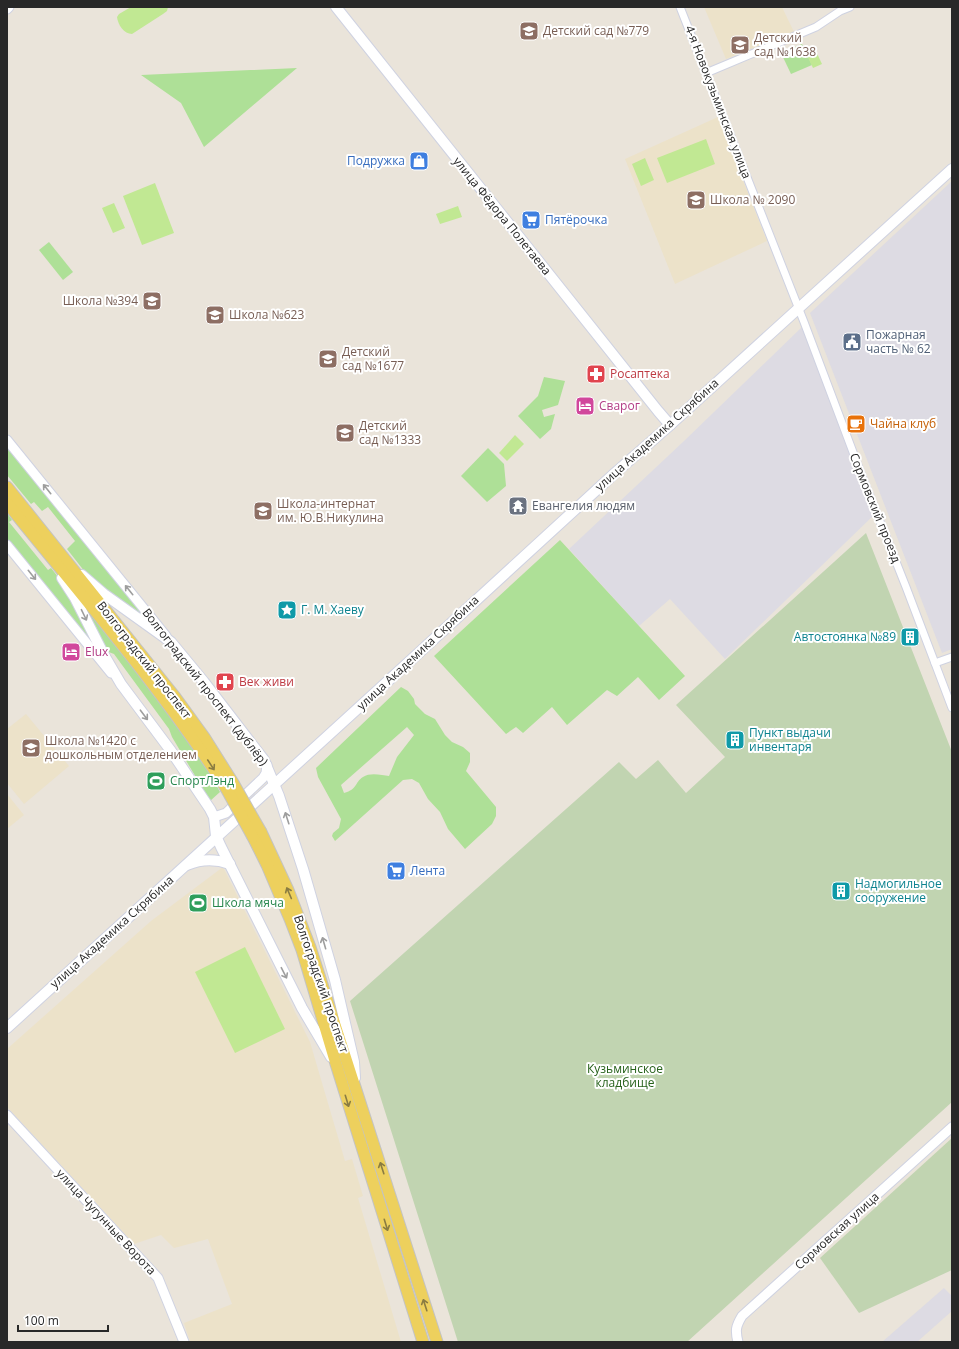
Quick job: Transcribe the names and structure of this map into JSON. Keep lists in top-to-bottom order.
{
  "streets": {
    "main road": [
      "улица Фёдора Полетаева",
      "улица Академика Скрябина",
      "Волгоградский проспект",
      "Волгоградский проспект (дублёр)"
    ],
    "street": [
      "4-я Новокузьминская улица",
      "Сормовский проезд",
      "улица Чугунные Ворота",
      "Сормовская улица"
    ]
  },
  "crossings": [
    ["4-я Новокузьминская улица", "улица Академика Скрябина"],
    ["4-я Новокузьминская улица", "Сормовский проезд"],
    ["улица Фёдора Полетаева", "улица Академика Скрябина"],
    ["улица Академика Скрябина", "Сормовский проезд"],
    ["улица Академика Скрябина", "Волгоградский проспект (дублёр)"],
    ["Волгоградский проспект", "Волгоградский проспект (дублёр)"]
  ],
  "parks": ["Кузьминское кладбище"],
  "places": {
    "school or university": [
      "Детский сад №779",
      "Детский сад №1638",
      "Школа № 2090",
      "Школа №394",
      "Школа №623",
      "Детский сад №1677",
      "Детский сад №1333",
      "Школа-интернат им. Ю.В.Никулина",
      "Школа №1420 с дошкольным отделением"
    ],
    "shop": ["Подружка"],
    "supermarket": ["Пятёрочка", "Лента"],
    "public building": ["Пожарная часть № 62"],
    "pharmacy": ["Росаптека", "Век живи"],
    "hotel": ["Сварог", "Elux"],
    "cafe": ["Чайна клуб"],
    "temple": ["Евангелия людям"],
    "place": ["Г. М. Хаеву"],
    "building": ["Автостоянка №89", "Пункт выдачи инвентаря", "Надмогильное сооружение"],
    "sports": ["СпортЛэнд", "Школа мяча"]
  },
  "scale_bar": "100 m"
}
